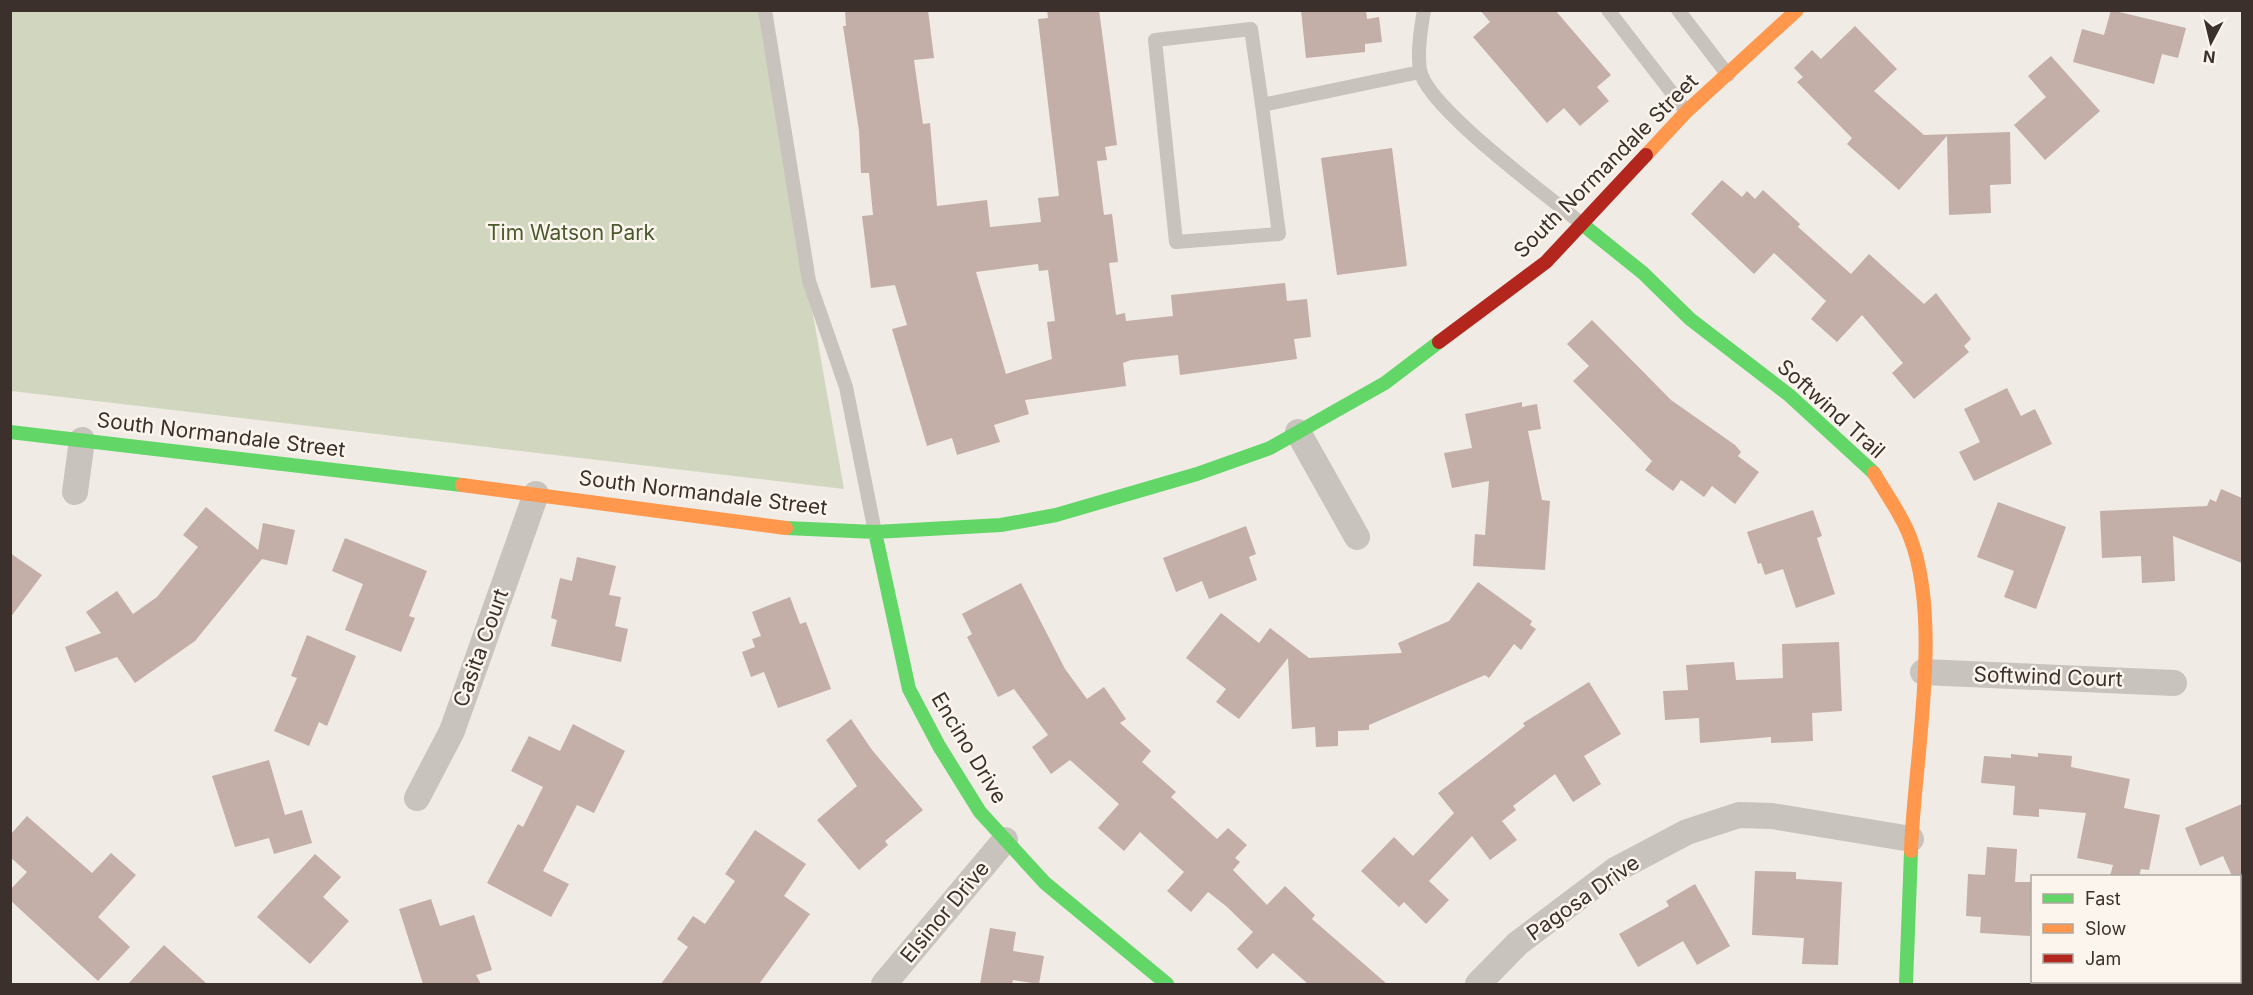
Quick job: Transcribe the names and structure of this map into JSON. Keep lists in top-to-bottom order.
{
  "streets": {
    "street": [
      "South Normandale Street",
      "Softwind Trail",
      "Casita Court",
      "Softwind Court",
      "Encino Drive",
      "Pagosa Drive",
      "Elsinor Drive"
    ]
  },
  "crossings": [
    ["South Normandale Street", "Softwind Trail"],
    ["South Normandale Street", "Casita Court"],
    ["South Normandale Street", "Encino Drive"],
    ["Softwind Trail", "Softwind Court"],
    ["Softwind Trail", "Pagosa Drive"],
    ["Encino Drive", "Elsinor Drive"]
  ],
  "parks": ["Tim Watson Park"],
  "legend": ["Fast", "Slow", "Jam"],
  "north": "bottom"
}
